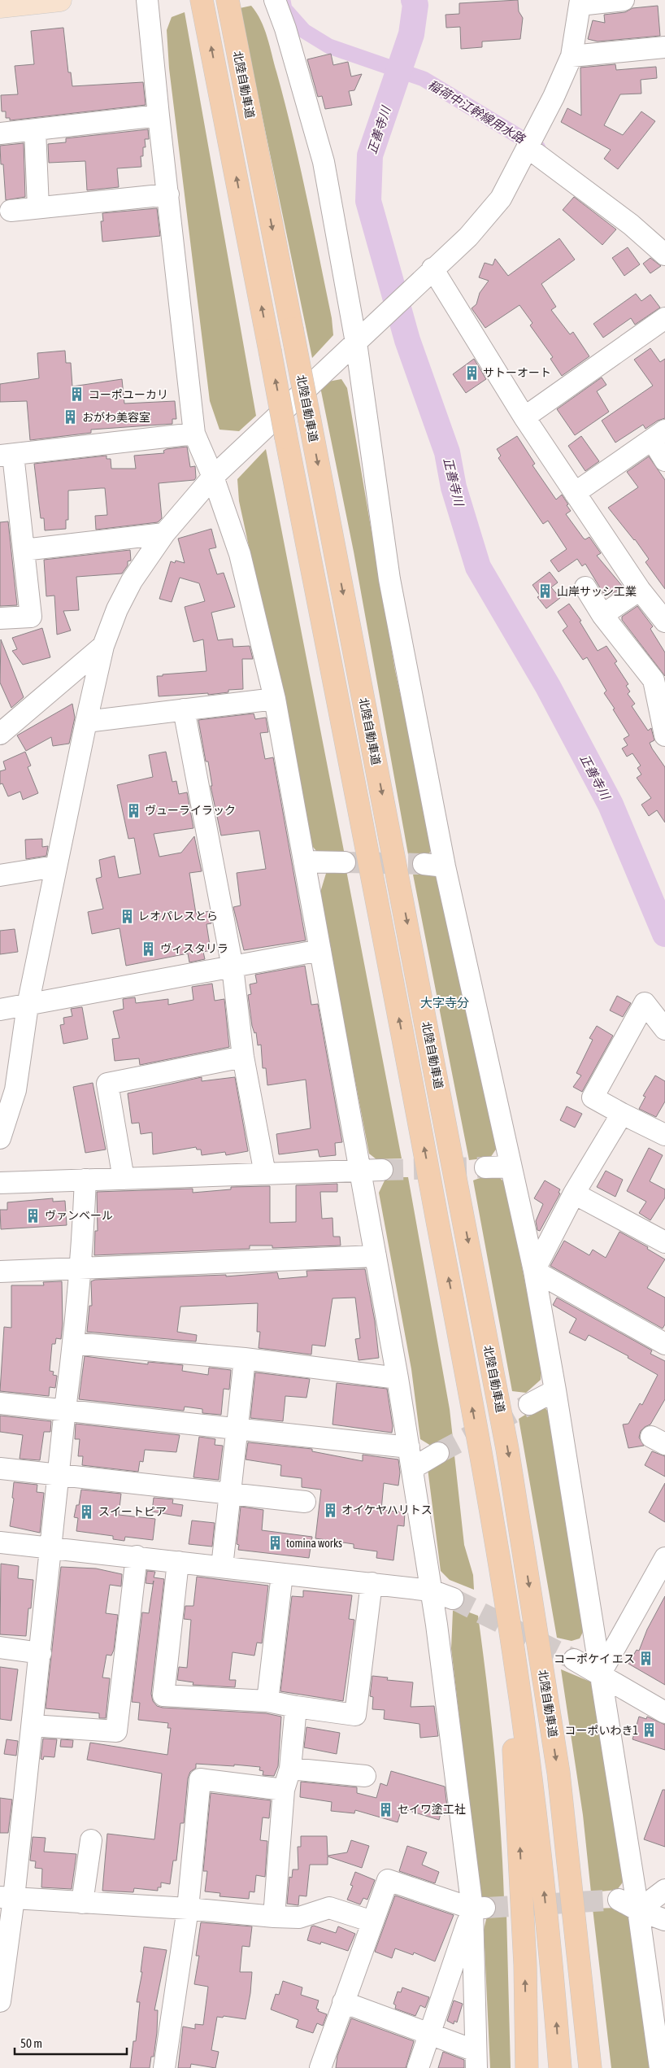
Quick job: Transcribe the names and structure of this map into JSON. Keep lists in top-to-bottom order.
{
  "streets": {
    "highway": ["北陸自動車道"]
  },
  "districts": ["大字寺分"],
  "water": ["稲荷中江幹線用水路", "正善寺川"],
  "places": {
    "building": [
      "サトーオート",
      "コーポユーカリ",
      "おがわ美容室",
      "山岸サッシ工業",
      "ヴューライラック",
      "レオパレスとら",
      "ヴィスタリラ",
      "ヴァンベール",
      "オイケヤハリトス",
      "スイートピア",
      "tomina works",
      "コーポケイ エス",
      "コーポいわき1",
      "セイワ塗工社"
    ]
  },
  "scale_bar": "50 m"
}
